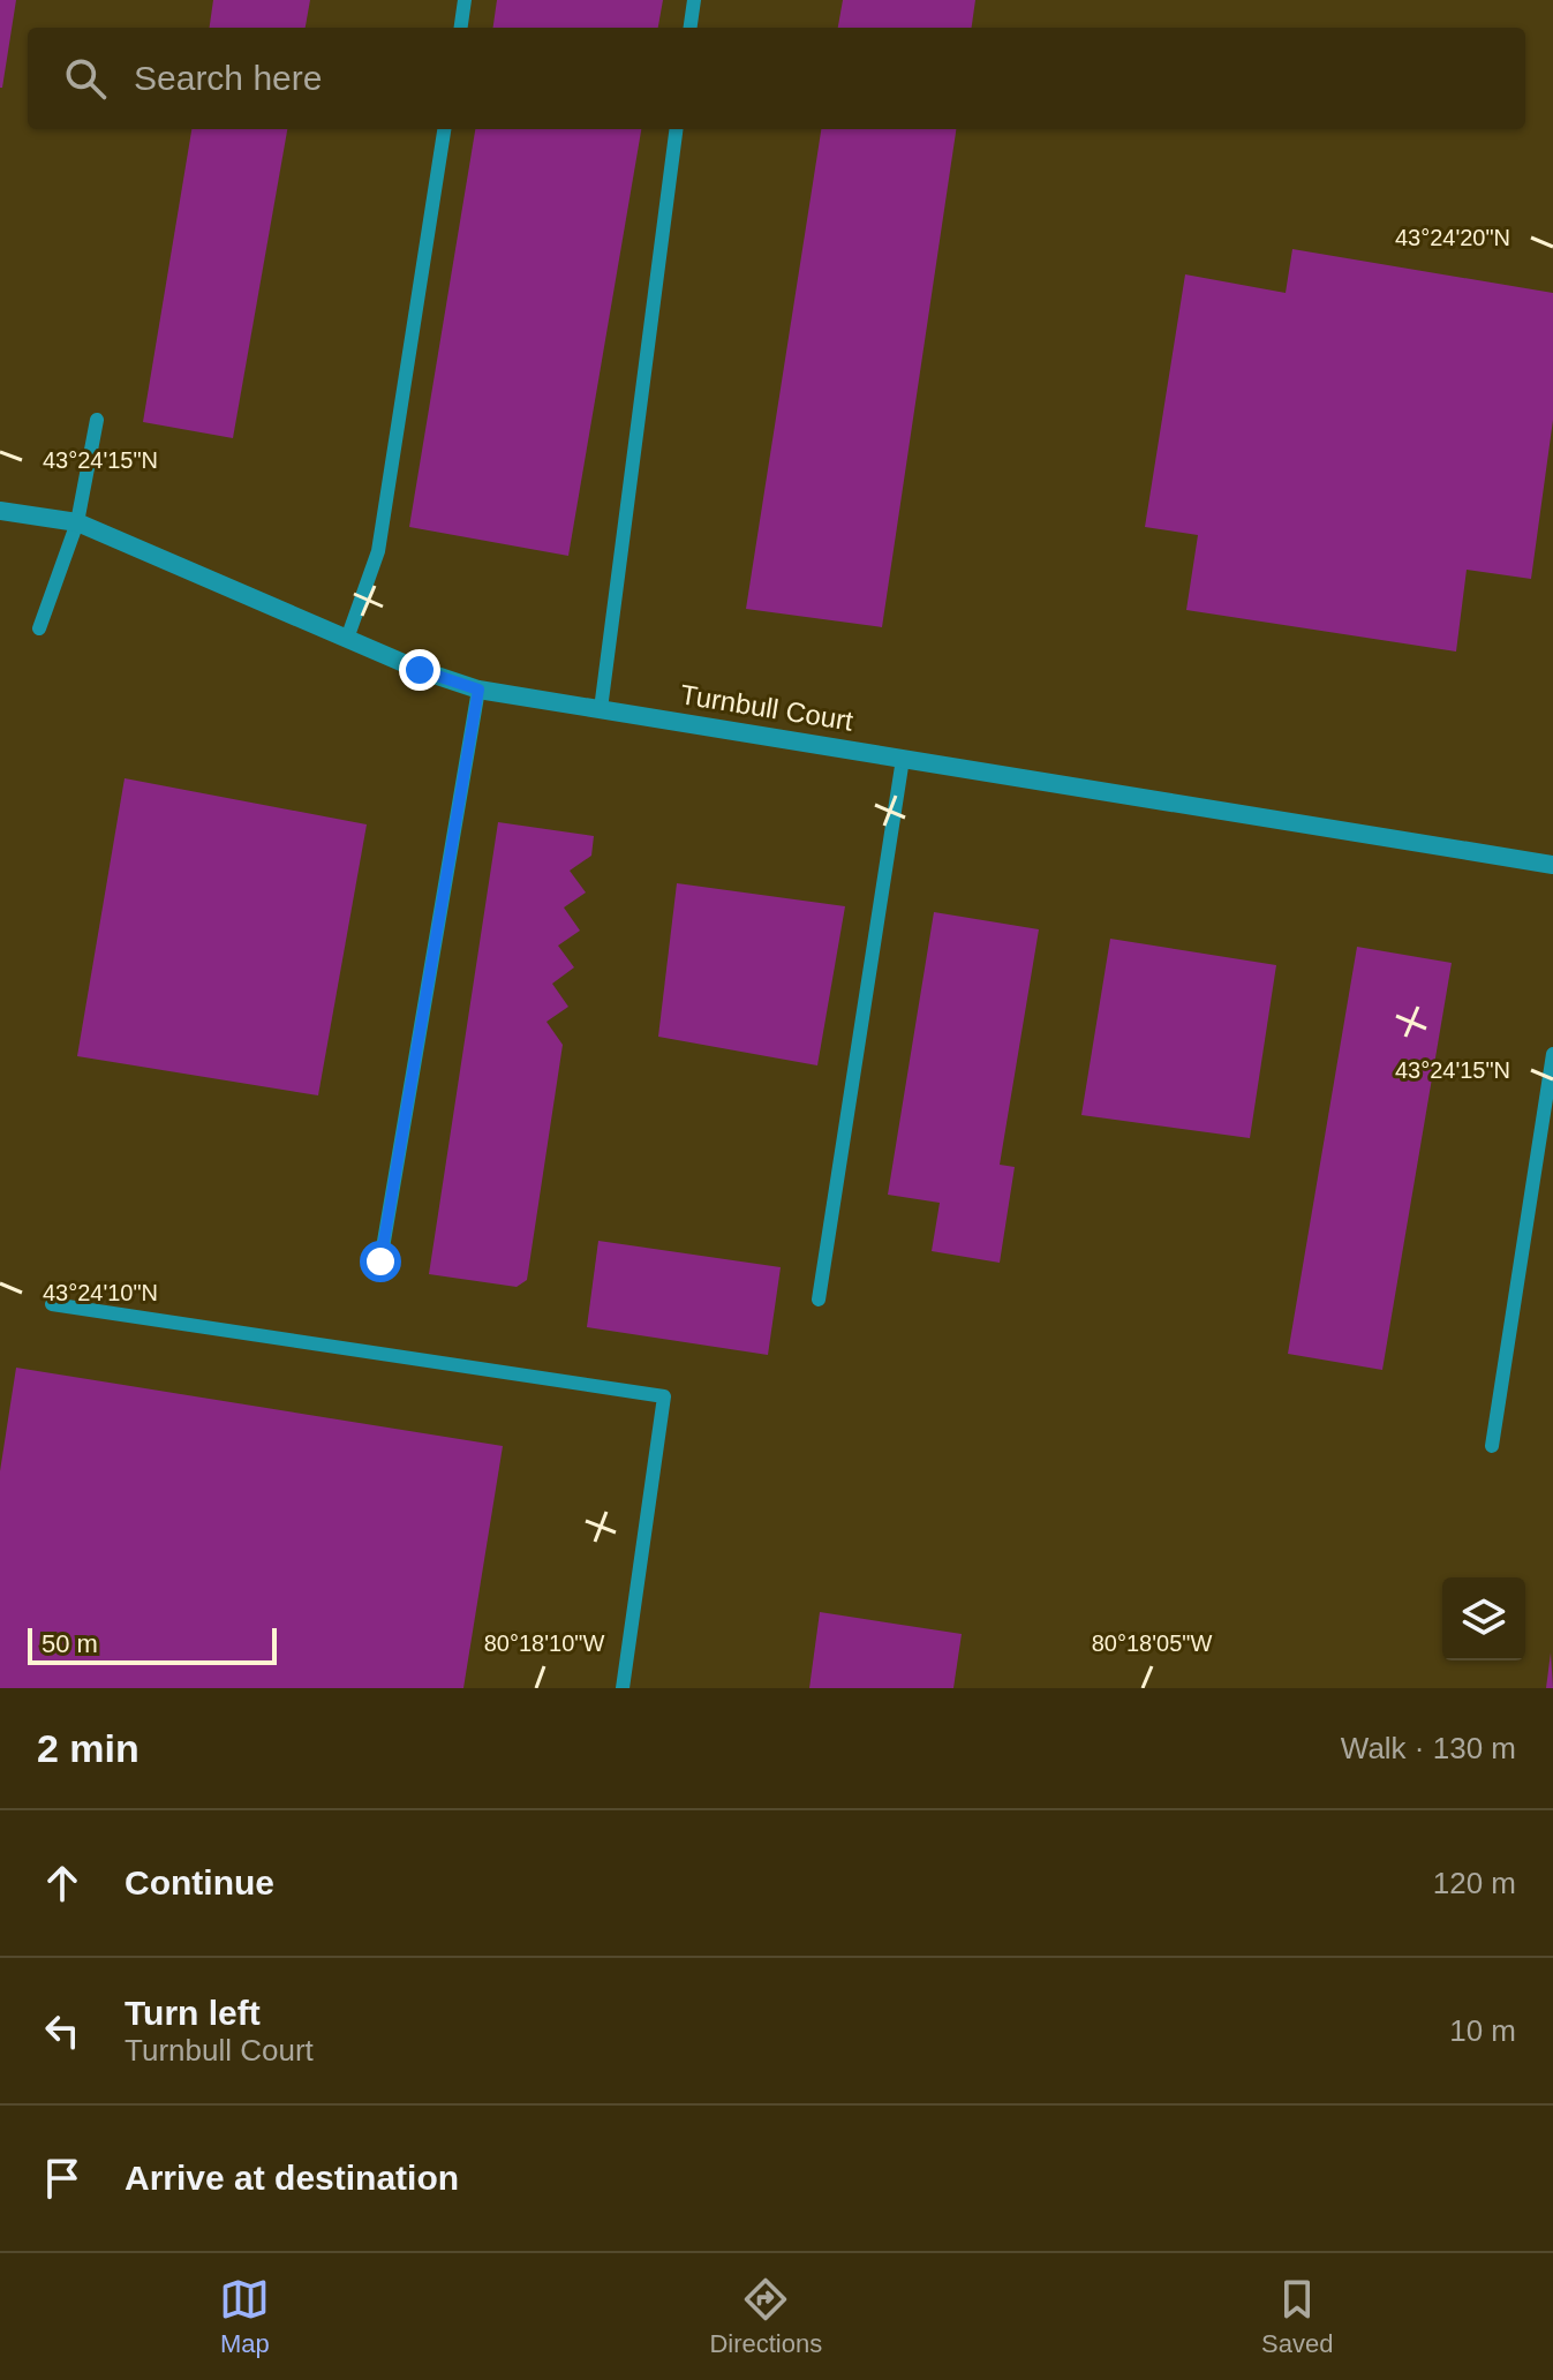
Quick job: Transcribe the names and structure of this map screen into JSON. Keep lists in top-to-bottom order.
{
  "streets": {
    "street": ["Turnbull Court"]
  },
  "scale_bar": "50 m",
  "page": {
    "search": "Search here",
    "scale": "50 m",
    "heading": ["2 min", "Walk · 130 m"],
    "list": [
      ["Continue", "120 m"],
      ["Turn left", "Turnbull Court", "10 m"],
      "Arrive at destination"
    ],
    "nav": ["Map", "Directions", "Saved"]
  },
  "coordinates": [
    "43°24'20\"N",
    "43°24'15\"N",
    "43°24'10\"N",
    "80°18'10\"W",
    "80°18'05\"W"
  ]
}
